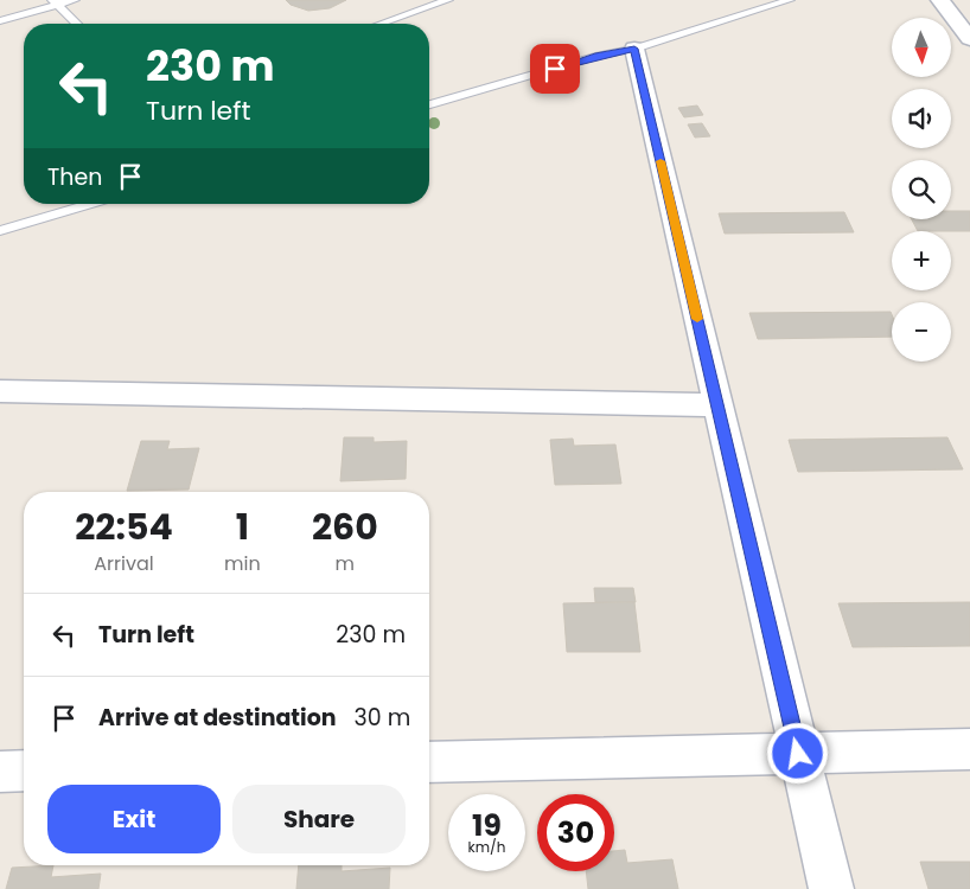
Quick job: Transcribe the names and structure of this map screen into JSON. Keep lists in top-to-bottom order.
{
  "north": "bottom",
  "page": {
    "map_buttons": ["+", "−"],
    "turn": ["230 m", "Turn left"],
    "then": "Then",
    "eta": [
      "22:54",
      "Arrival",
      "1",
      "min",
      "260",
      "m"
    ],
    "list": [
      {
        "name": "Turn left",
        "value": "230 m"
      },
      {
        "name": "Arrive at destination",
        "value": "30 m"
      }
    ],
    "buttons": ["Exit", "Share"],
    "speed": "19 km/h",
    "limit": "30"
  }
}
